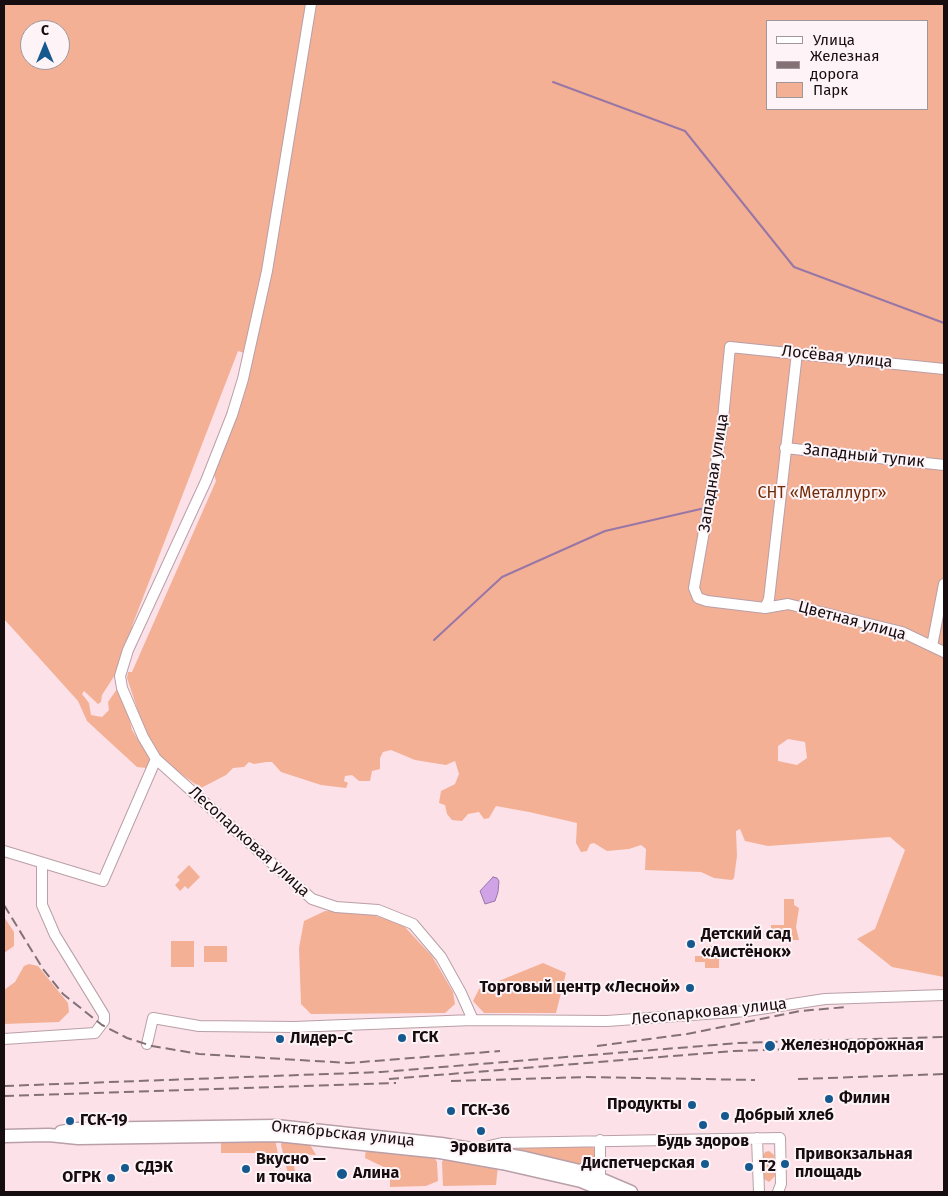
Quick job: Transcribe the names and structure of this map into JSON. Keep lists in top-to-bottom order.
{
  "streets": {
    "main road": ["Октябрьская улица"],
    "street": [
      "Лосёвая улица",
      "Западный тупик",
      "Западная улица",
      "Цветная улица",
      "Лесопарковая улица"
    ]
  },
  "crossings": [
    ["Лосёвая улица", "Западная улица"],
    ["Западная улица", "Цветная улица"]
  ],
  "parks": ["СНТ «Металлург»"],
  "places": [
    "Детский сад «Аистёнок»",
    "Торговый центр «Лесной»",
    "ГСК",
    "Лидер-С",
    "Железнодорожная",
    "Филин",
    "Продукты",
    "ГСК-36",
    "Добрый хлеб",
    "ГСК-19",
    "Будь здоров",
    "Эровита",
    "Диспетчерская",
    "Привокзальная площадь",
    "T2",
    "СДЭК",
    "Вкусно — и точка",
    "Алина",
    "ОГРК"
  ],
  "legend": ["Улица", "Железная дорога", "Парк"],
  "north": "top"
}
